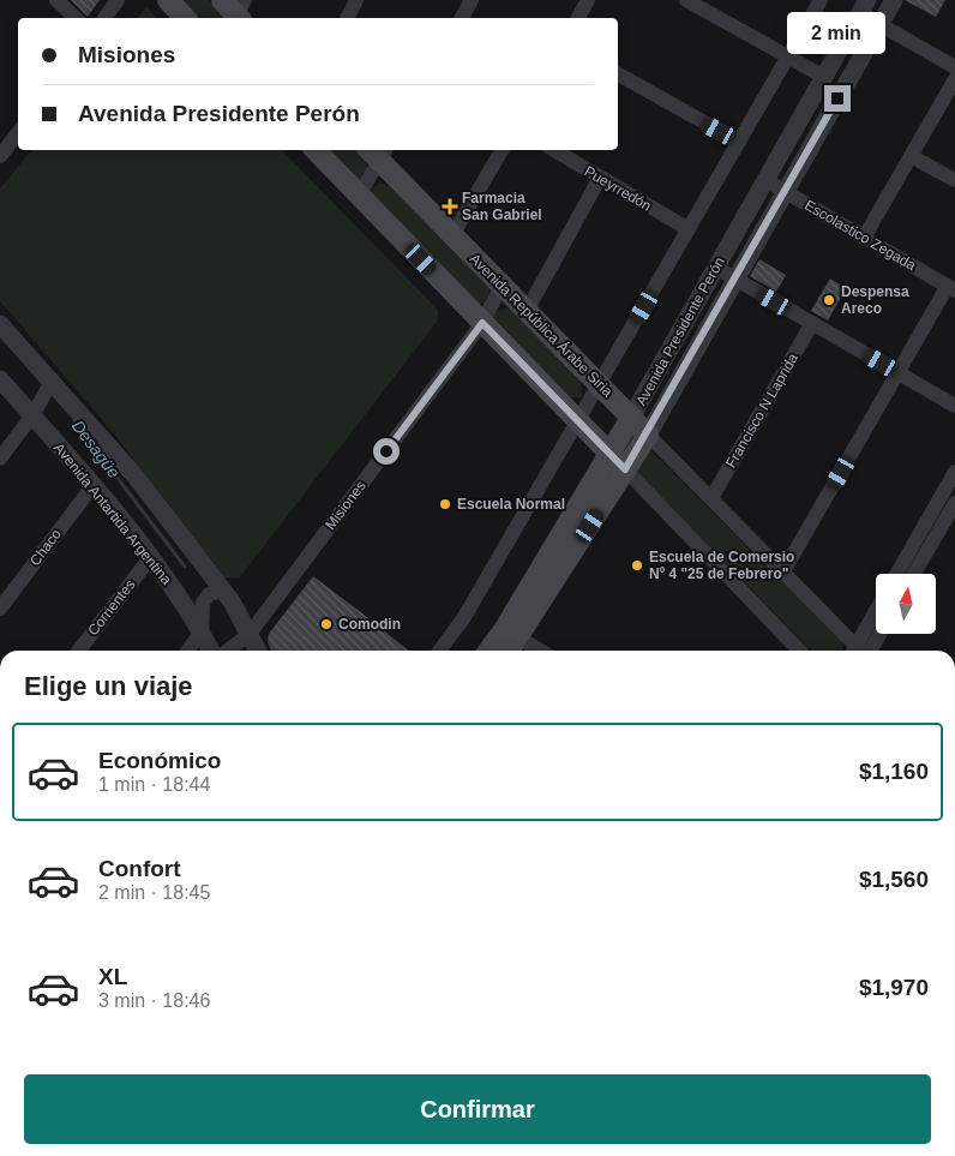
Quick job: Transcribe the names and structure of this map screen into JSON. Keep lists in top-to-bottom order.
{
  "streets": {
    "main road": ["Avenida República Árabe Siria", "Avenida Presidente Perón"],
    "street": [
      "Pueyrredón",
      "Escolastico Zegada",
      "Francisco N Laprida",
      "Misiones",
      "Avenida Antartida Argentina",
      "Chaco",
      "Corrientes"
    ]
  },
  "crossings": [
    ["Escolastico Zegada", "Avenida Presidente Perón"],
    ["Avenida República Árabe Siria", "Avenida Presidente Perón"],
    ["Avenida República Árabe Siria", "Francisco N Laprida"],
    ["Avenida República Árabe Siria", "Misiones"],
    ["Avenida Antartida Argentina", "Chaco"],
    ["Avenida Antartida Argentina", "Corrientes"]
  ],
  "water": ["Desagüe"],
  "places": {
    "health": ["Farmacia San Gabriel"],
    "other": [
      "Despensa Areco",
      "Escuela Normal",
      "Escuela de Comersio Nº 4 \"25 de Febrero\"",
      "Comodin"
    ]
  },
  "north": "top",
  "page": {
    "bubble": "2 min",
    "banner": ["Misiones", "Avenida Presidente Perón"],
    "heading": "Elige un viaje",
    "list": [
      {
        "name": "Económico",
        "note": "1 min · 18:44",
        "value": "$1,160"
      },
      {
        "name": "Confort",
        "note": "2 min · 18:45",
        "value": "$1,560"
      },
      {
        "name": "XL",
        "note": "3 min · 18:46",
        "value": "$1,970"
      }
    ],
    "buttons": "Confirmar"
  }
}
